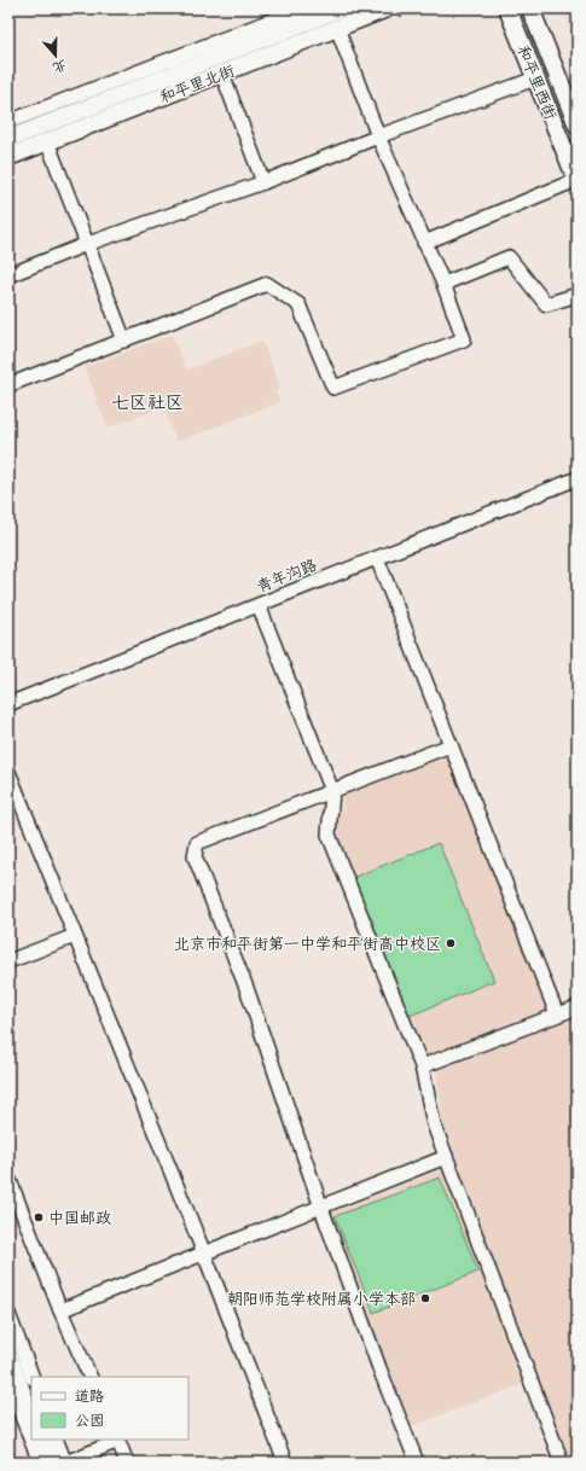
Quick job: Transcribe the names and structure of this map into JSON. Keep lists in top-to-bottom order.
{
  "streets": {
    "main road": ["和平里西街", "和平里北街"],
    "street": ["青年沟路"]
  },
  "districts": ["七区社区"],
  "places": ["北京市和平街第一中学和平街高中校区", "中国邮政", "朝阳师范学校附属小学本部"],
  "legend": ["道路", "公园"],
  "north": "bottom"
}
